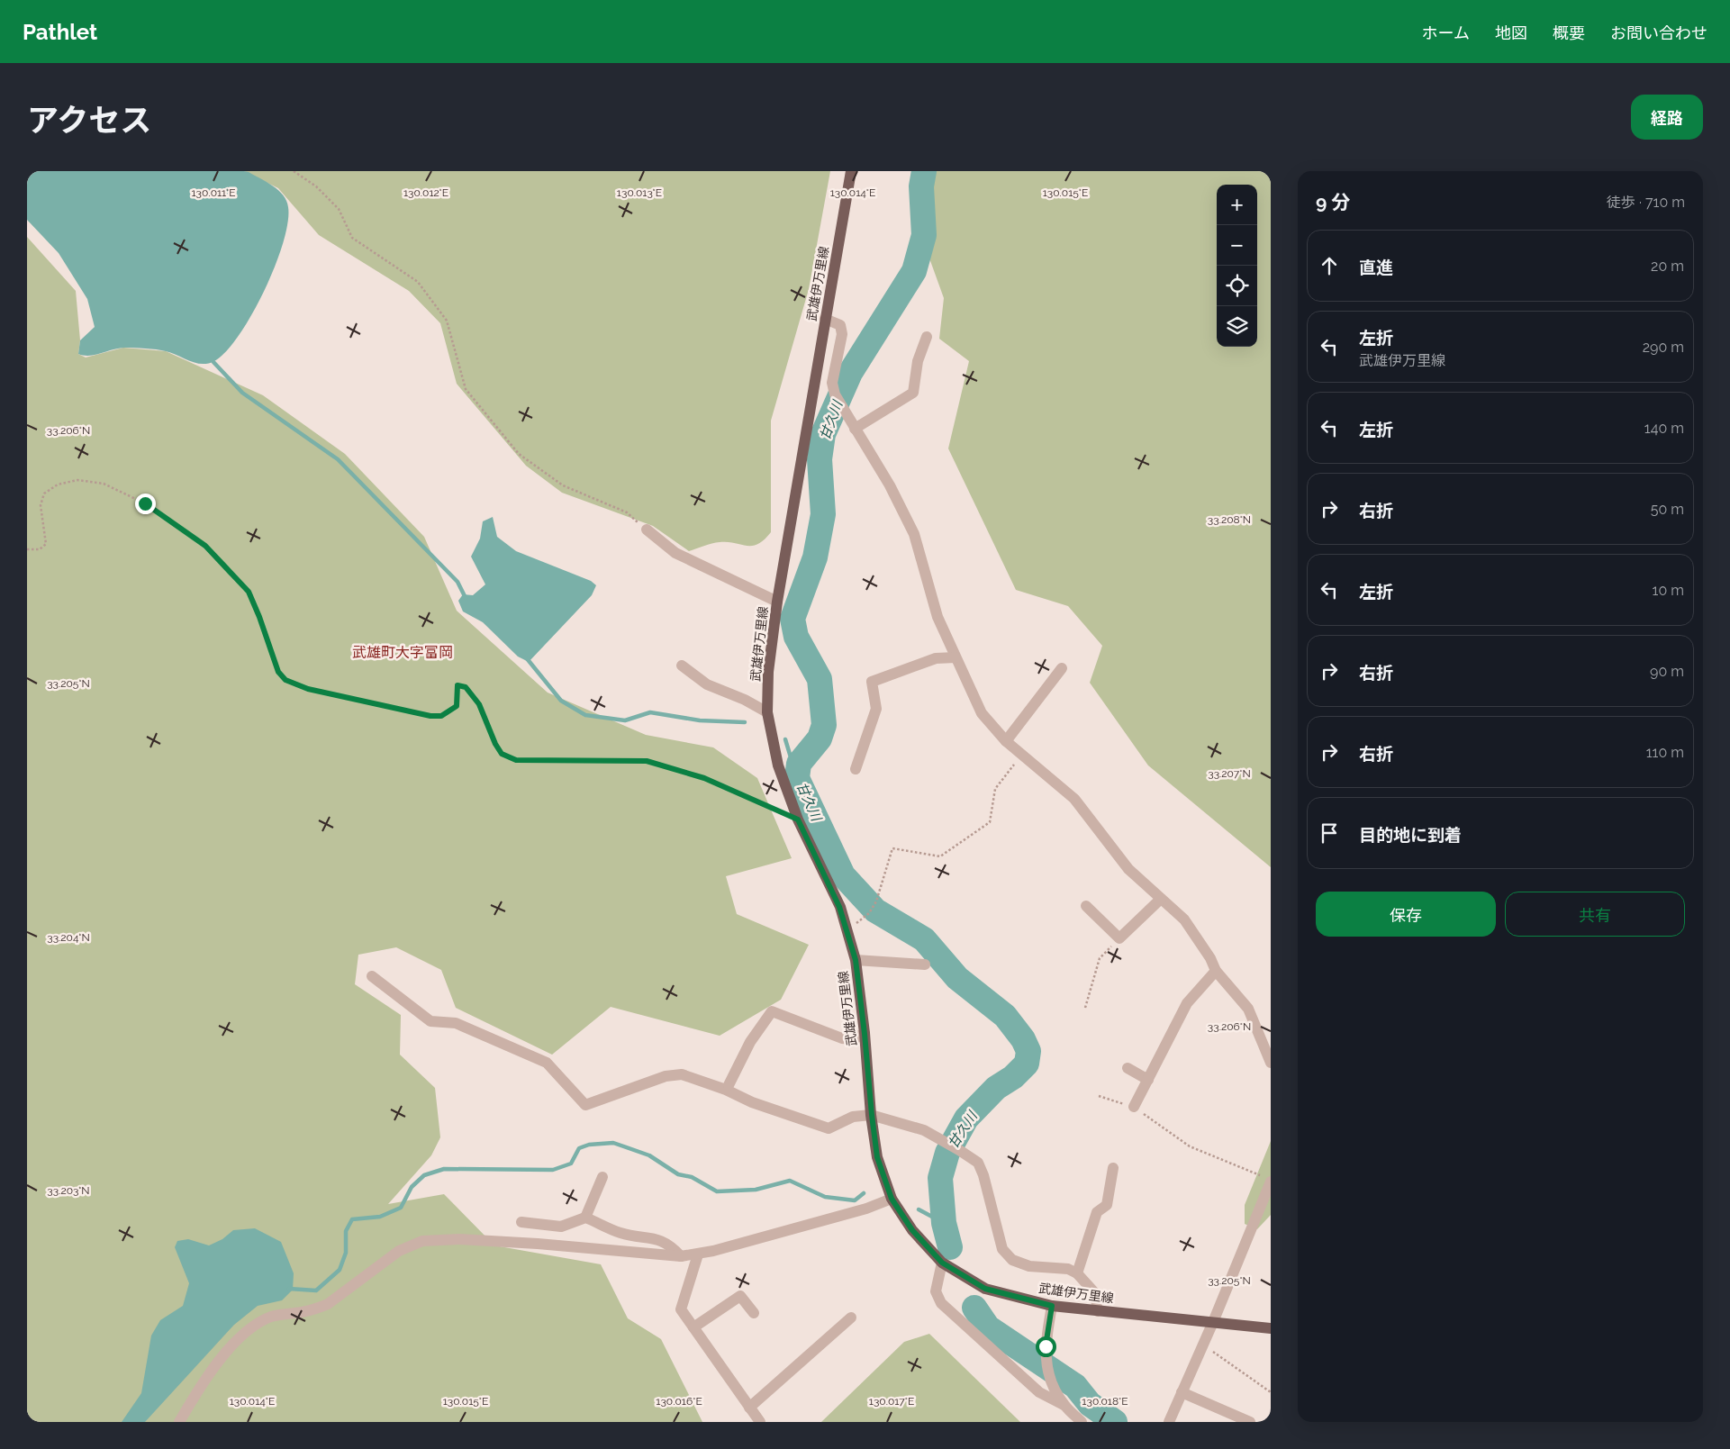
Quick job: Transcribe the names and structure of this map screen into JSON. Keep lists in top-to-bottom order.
{
  "streets": {
    "main road": ["武雄伊万里線"]
  },
  "districts": ["武雄町大字富岡"],
  "water": ["甘久川"],
  "page": {
    "header": "Pathlet",
    "nav": [
      "ホーム",
      "地図",
      "概要",
      "お問い合わせ"
    ],
    "title": "アクセス",
    "buttons": [
      "経路",
      ["保存", "共有"]
    ],
    "heading": ["9 分", "徒歩 · 710 m"],
    "map_buttons": ["+", "−"],
    "list": [
      ["直進", "20 m"],
      ["左折", "武雄伊万里線", "290 m"],
      ["左折", "140 m"],
      ["右折", "50 m"],
      ["左折", "10 m"],
      ["右折", "90 m"],
      ["右折", "110 m"],
      "目的地に到着"
    ]
  },
  "coordinates": [
    "130.012°E",
    "130.013°E",
    "130.014°E",
    "130.015°E",
    "130.011°E",
    "33.206°N",
    "33.208°N",
    "33.205°N",
    "33.207°N",
    "33.204°N",
    "33.203°N",
    "130.016°E",
    "130.017°E",
    "130.018°E"
  ]
}
